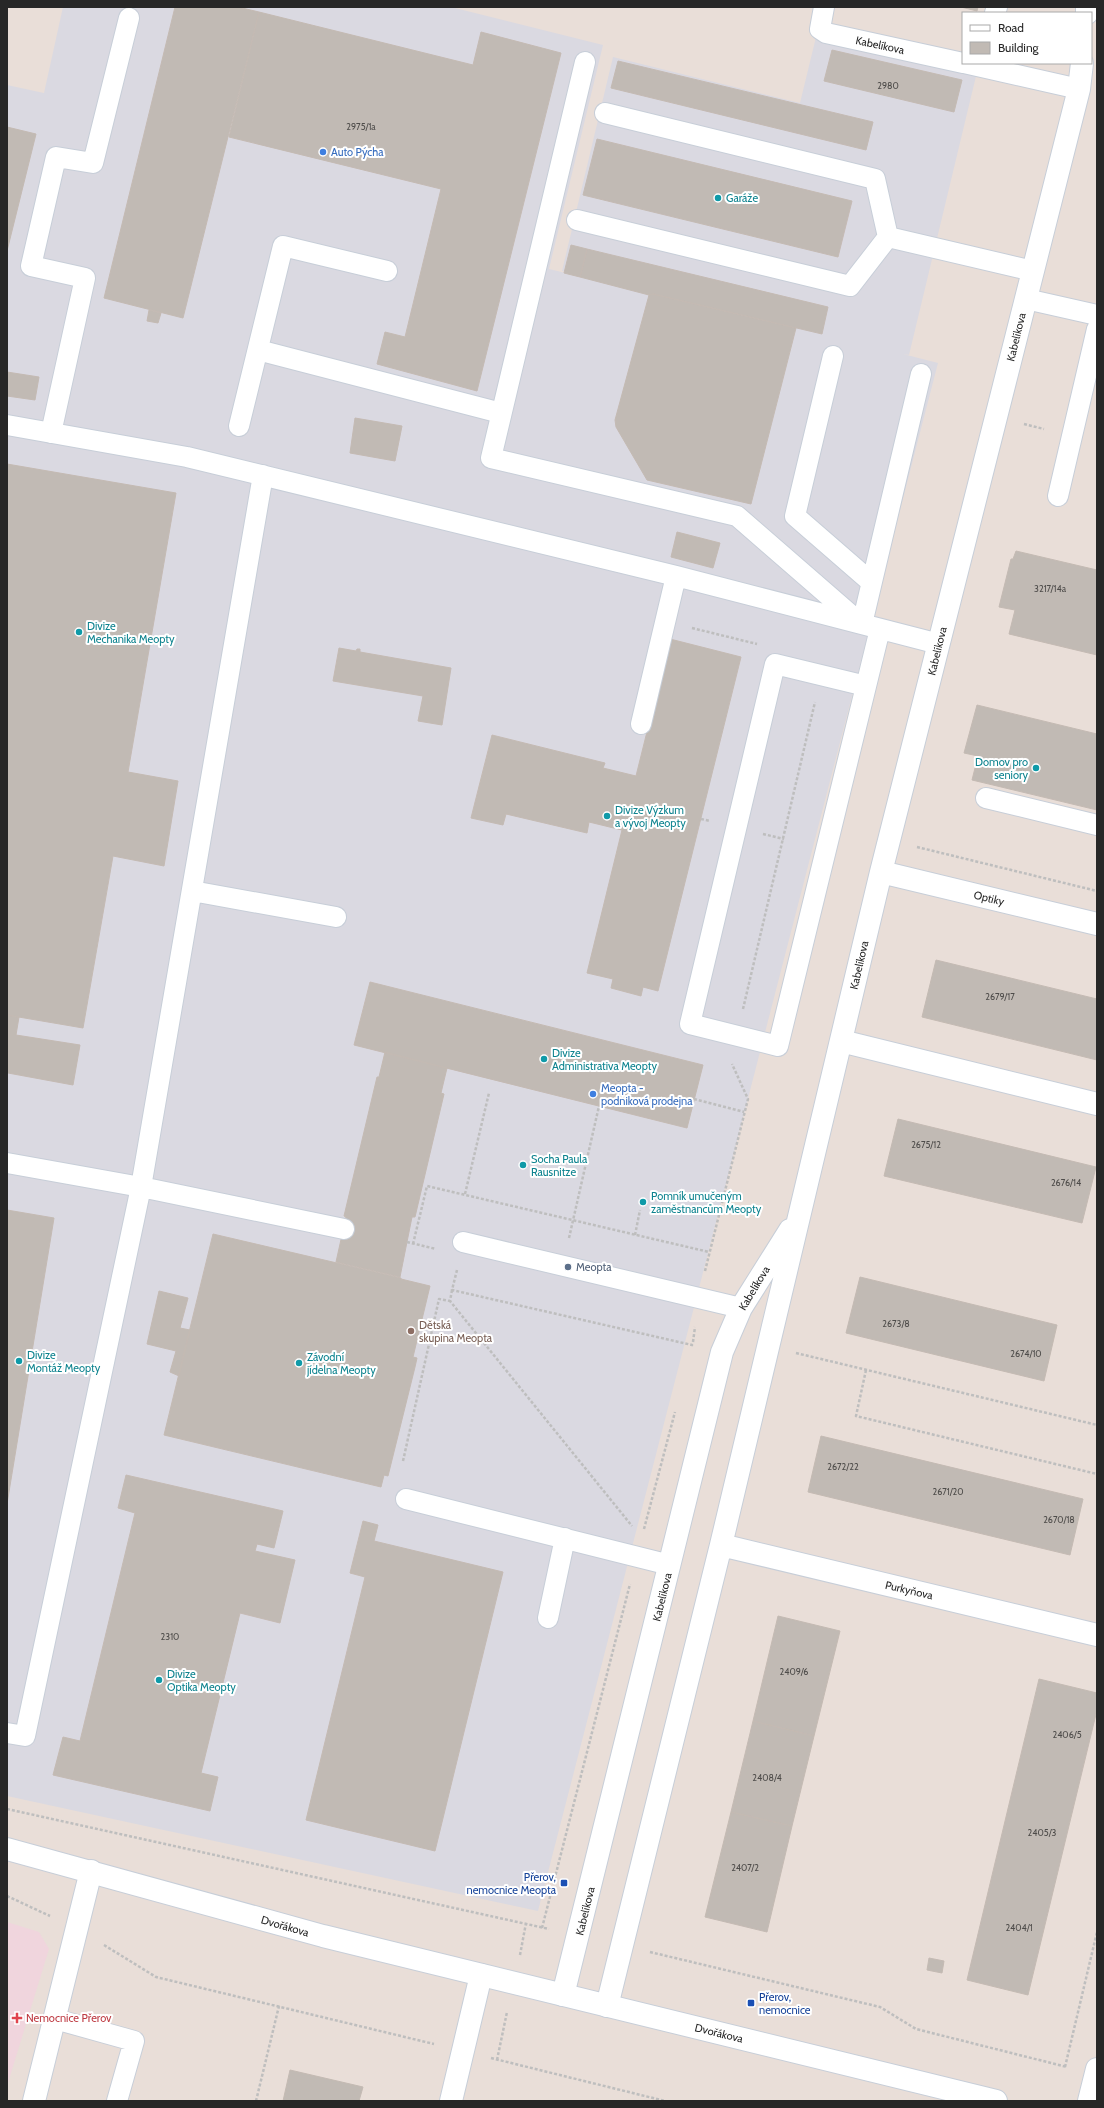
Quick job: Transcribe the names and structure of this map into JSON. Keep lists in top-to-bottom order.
{
  "streets": {
    "street": [
      "Kabelíkova",
      "Optiky",
      "Purkyňova",
      "Dvořákova"
    ]
  },
  "crossings": [
    ["Kabelíkova", "Optiky"],
    ["Kabelíkova", "Purkyňova"],
    ["Kabelíkova", "Dvořákova"]
  ],
  "places": {
    "other": [
      "Auto Pýcha",
      "Garáže",
      "Divize Mechanika Meopty",
      "Domov pro seniory",
      "Divize Výzkum a vývoj Meopty",
      "Divize Administrativa Meopty",
      "Meopta - podniková prodejna",
      "Socha Paula Rausnitze",
      "Pomník umučeným zaměstnancům Meopty",
      "Meopta",
      "Dětská skupina Meopta",
      "Divize Montáž Meopty",
      "Závodní jídelna Meopty",
      "Divize Optika Meopty"
    ],
    "transit": ["Přerov, nemocnice Meopta", "Přerov, nemocnice"],
    "health": ["Nemocnice Přerov"]
  },
  "house_numbers": [
    "2980",
    "2975/1a",
    "3217/14a",
    "2679/17",
    "2675/12",
    "2676/14",
    "2673/8",
    "2674/10",
    "2672/22",
    "2671/20",
    "2670/18",
    "2310",
    "2409/6",
    "2406/5",
    "2408/4",
    "2405/3",
    "2407/2",
    "2404/1"
  ],
  "legend": ["Road", "Building"]
}
